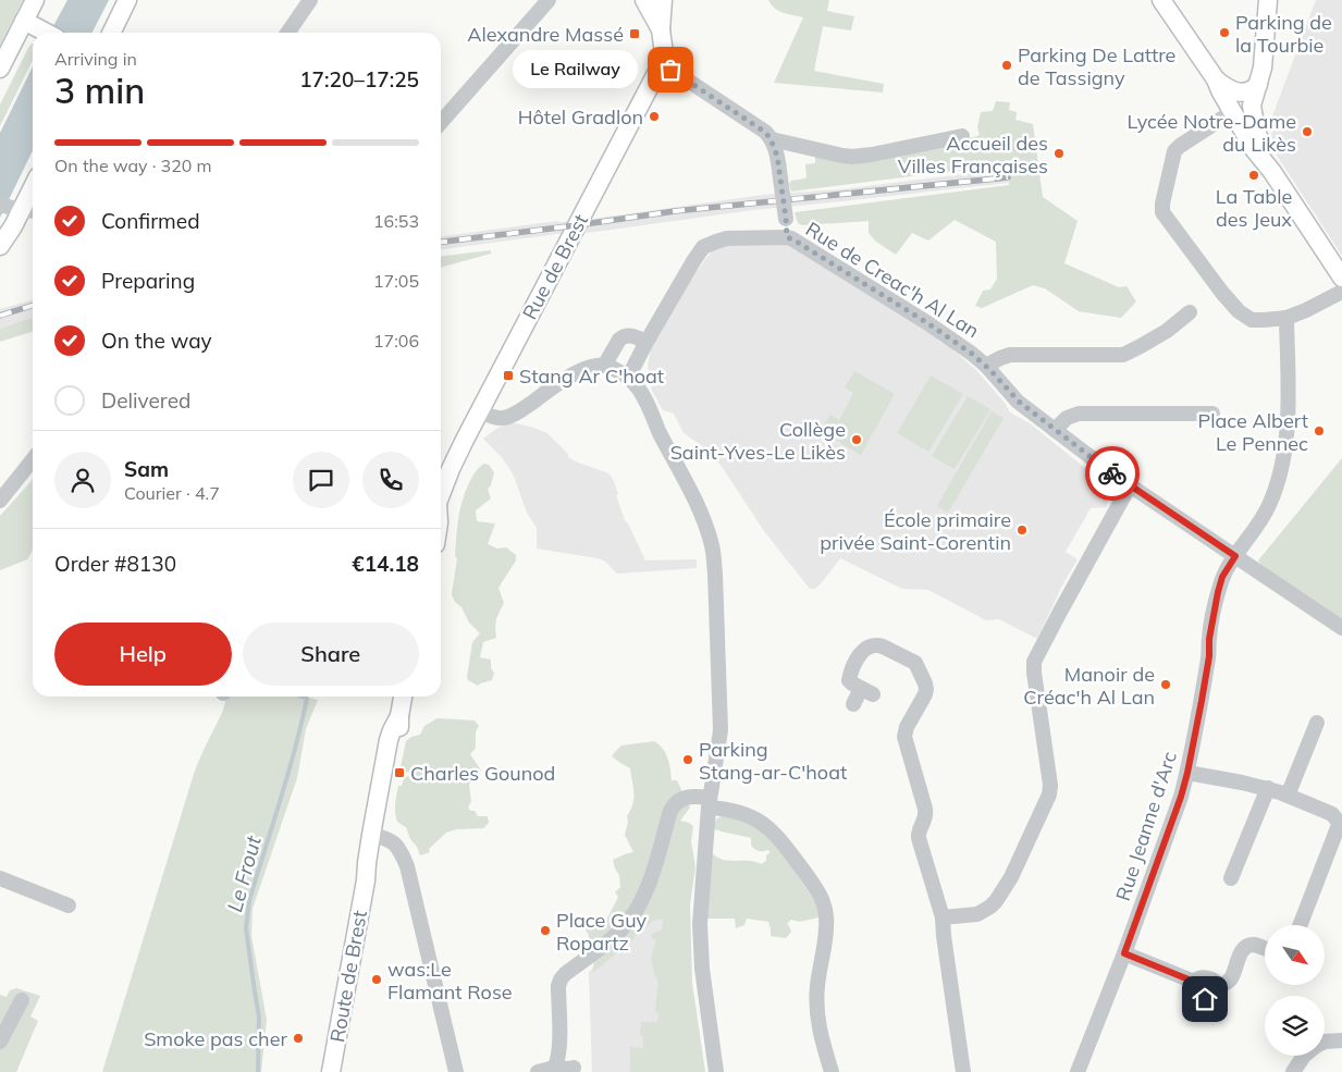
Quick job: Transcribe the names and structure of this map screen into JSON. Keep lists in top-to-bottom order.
{
  "streets": {
    "main road": ["Rue de Brest", "Route de Brest"],
    "street": ["Rue de Creac'h Al Lan", "Rue Jeanne d'Arc"]
  },
  "crossings": [
    ["Rue de Creac'h Al Lan", "Rue Jeanne d'Arc"]
  ],
  "water": ["Le Frout"],
  "places": {
    "other": [
      "Parking de la Tourbie",
      "Parking De Lattre de Tassigny",
      "Le Railway",
      "Hôtel Gradlon",
      "Lycée Notre-Dame du Likès",
      "Accueil des Villes Françaises",
      "La Table des Jeux",
      "Place Albert Le Pennec",
      "Collège Saint-Yves-Le Likès",
      "École primaire privée Saint-Corentin",
      "Manoir de Créac'h Al Lan",
      "Parking Stang-ar-C'hoat",
      "Place Guy Ropartz",
      "was:Le Flamant Rose",
      "Smoke pas cher"
    ],
    "transit": ["Alexandre Massé", "Stang Ar C'hoat", "Charles Gounod"]
  },
  "north": "bottom right",
  "page": {
    "heading": ["3 min", "Arriving in", "17:20–17:25"],
    "panel": [
      "Sam",
      "Courier · 4.7",
      "Order #8130",
      "€14.18"
    ],
    "bubble": "Le Railway",
    "bar": "On the way · 320 m",
    "list": [
      ["Confirmed", "16:53"],
      ["Preparing", "17:05"],
      ["On the way", "17:06"],
      "Delivered"
    ],
    "buttons": ["Help", "Share"]
  }
}
